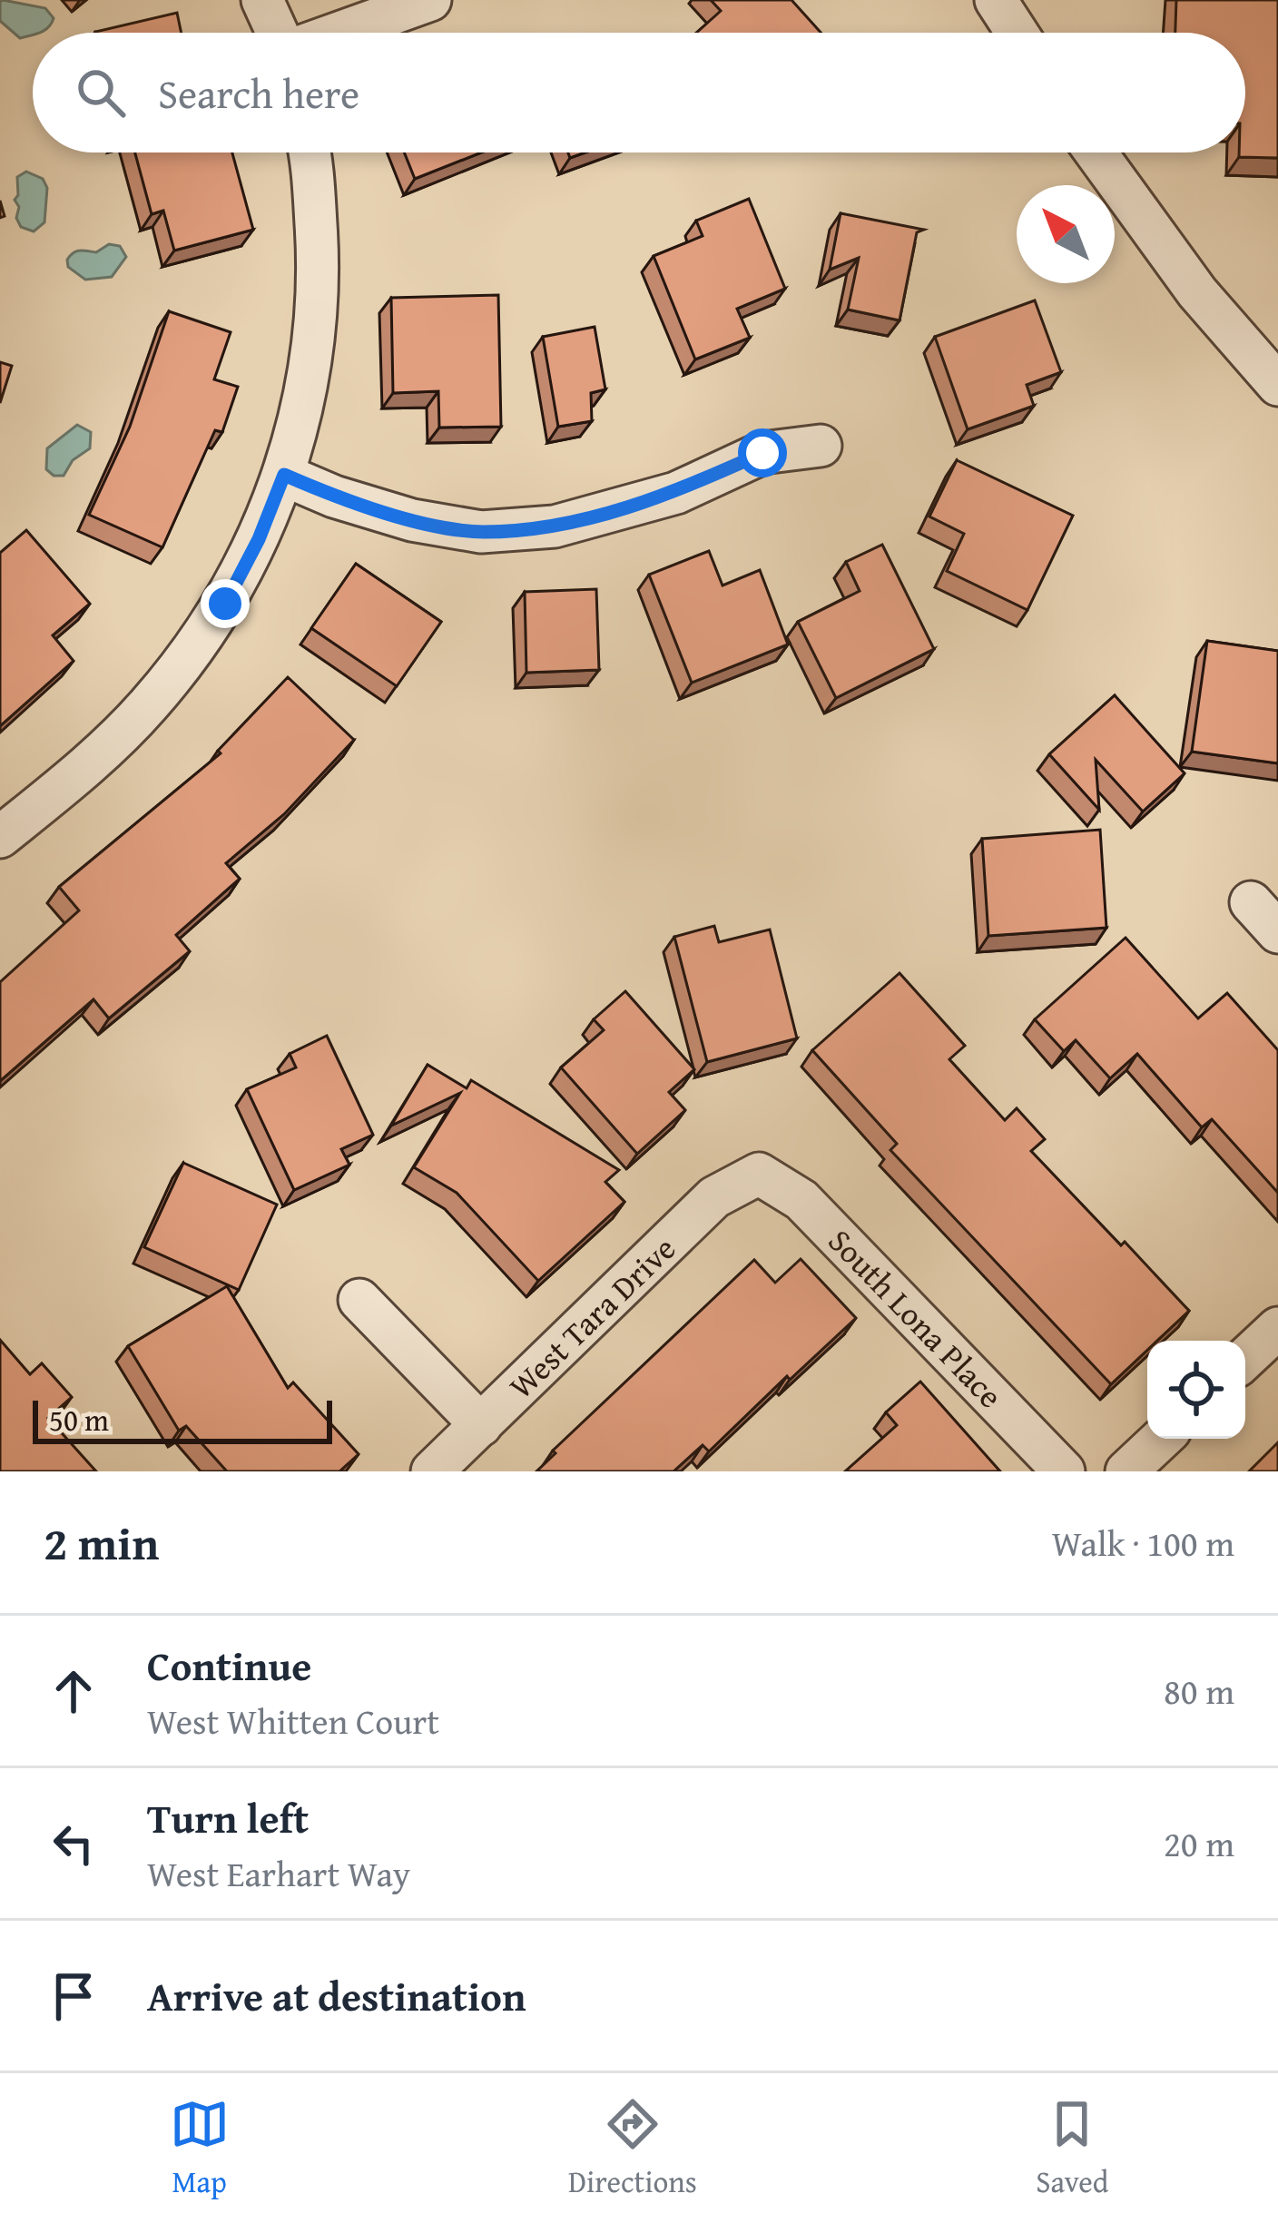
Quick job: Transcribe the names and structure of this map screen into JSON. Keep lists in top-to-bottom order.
{
  "streets": {
    "street": ["West Tara Drive", "South Lona Place"]
  },
  "crossings": [
    ["West Tara Drive", "South Lona Place"]
  ],
  "scale_bar": "50 m",
  "north": "top left",
  "page": {
    "search": "Search here",
    "scale": "50 m",
    "heading": ["2 min", "Walk · 100 m"],
    "list": [
      ["Continue", "West Whitten Court", "80 m"],
      ["Turn left", "West Earhart Way", "20 m"],
      "Arrive at destination"
    ],
    "nav": ["Map", "Directions", "Saved"]
  }
}
